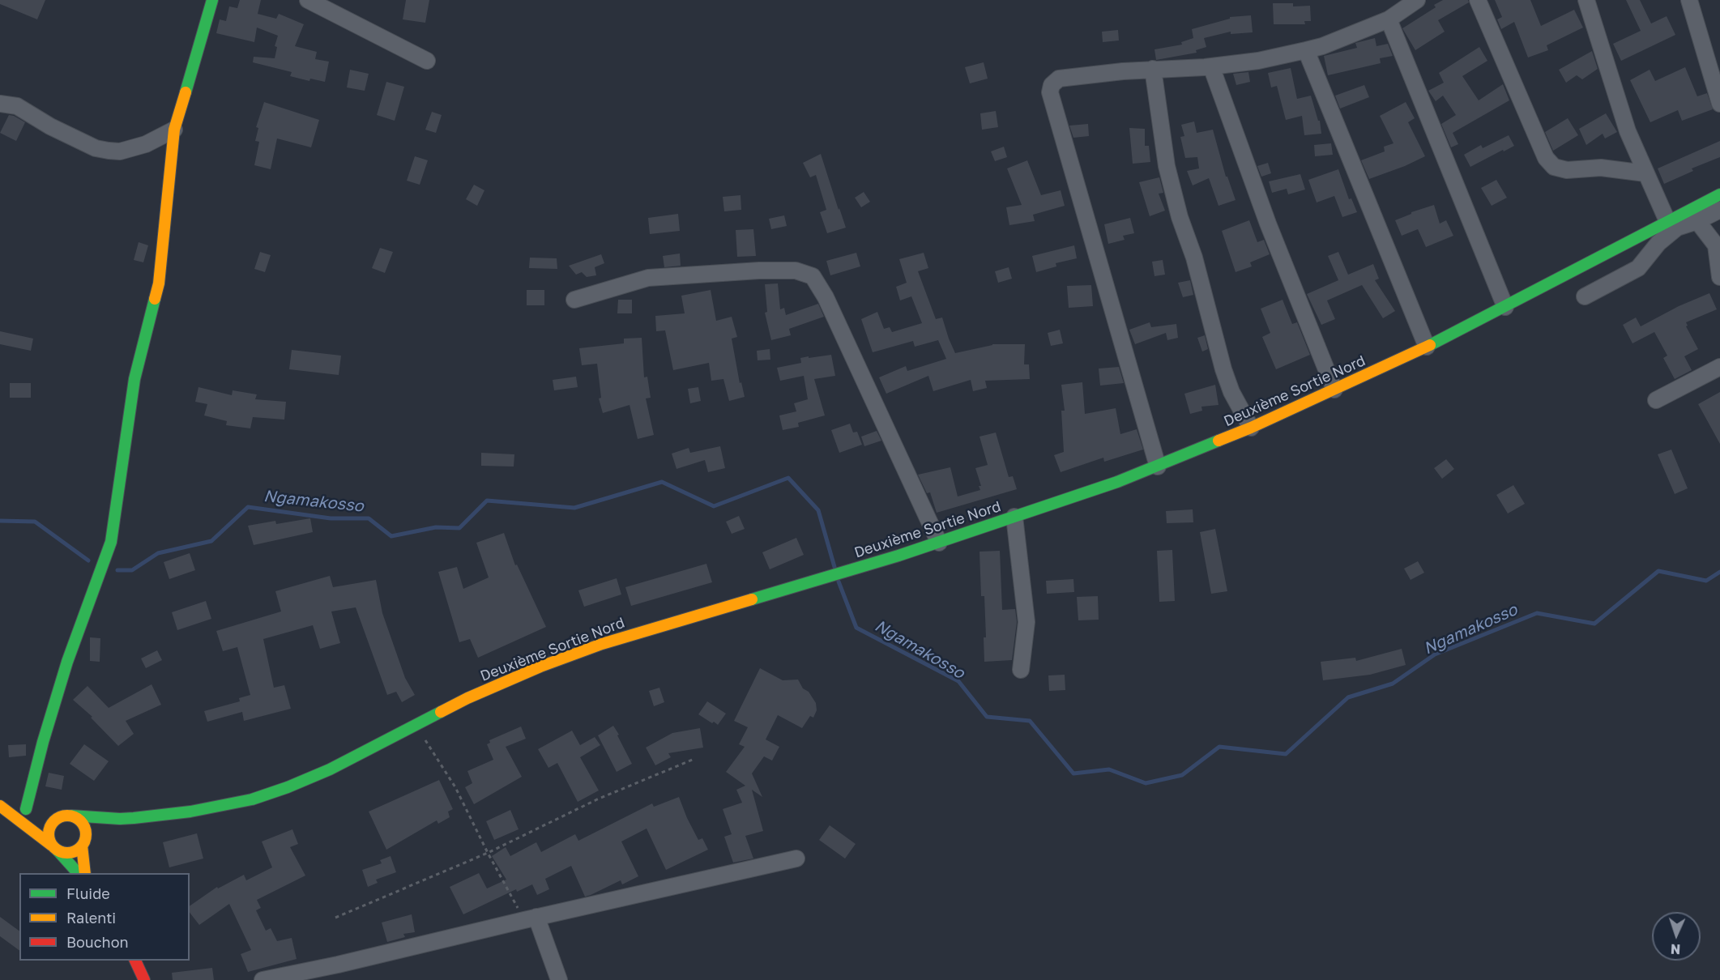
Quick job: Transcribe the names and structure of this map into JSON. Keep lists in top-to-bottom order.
{
  "streets": {
    "main road": ["Deuxième Sortie Nord"]
  },
  "water": ["Ngamakosso"],
  "legend": ["Fluide", "Ralenti", "Bouchon"],
  "north": "bottom"
}
